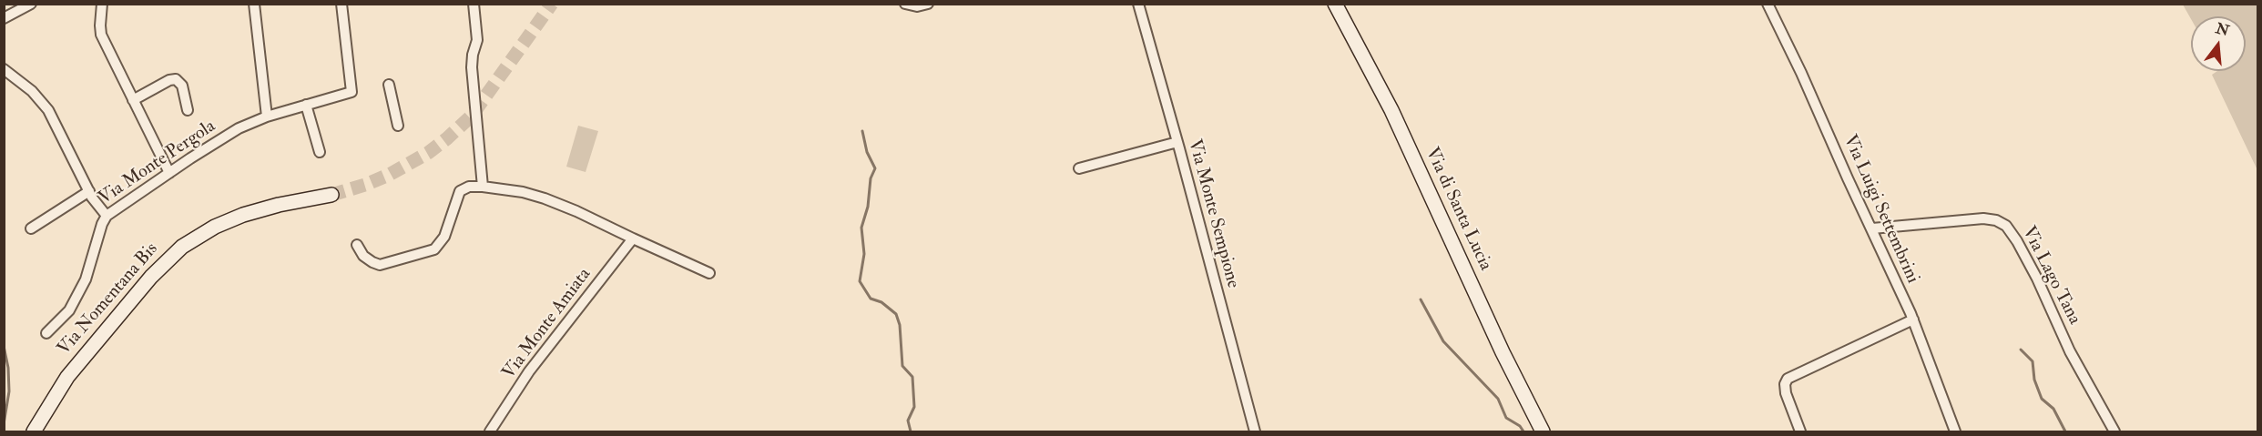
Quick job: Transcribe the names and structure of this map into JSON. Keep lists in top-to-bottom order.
{
  "streets": {
    "street": [
      "Via Monte Pergola",
      "Via di Santa Lucia",
      "Via Luigi Settembrini",
      "Via Monte Sempione",
      "Via Lago Tana",
      "Via Nomentana Bis",
      "Via Monte Amiata"
    ]
  },
  "crossings": [
    ["Via Luigi Settembrini", "Via Lago Tana"]
  ],
  "north": "top"
}
